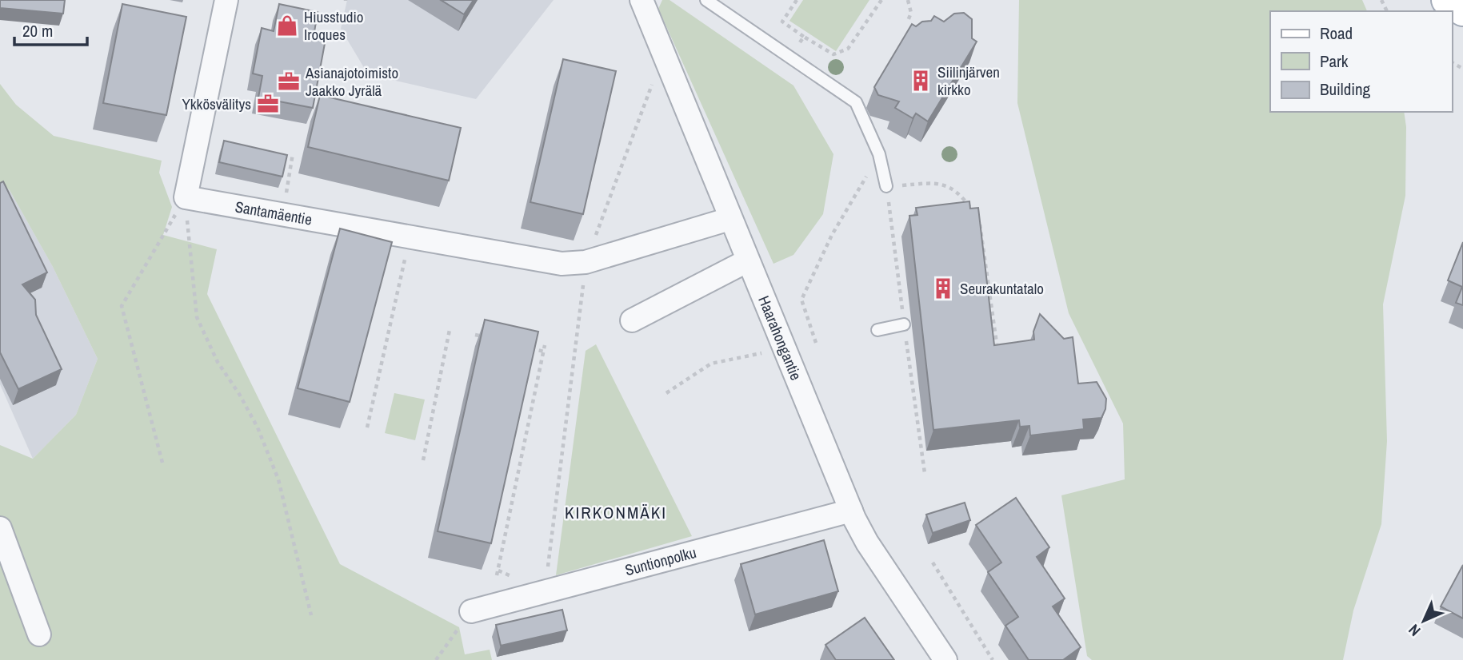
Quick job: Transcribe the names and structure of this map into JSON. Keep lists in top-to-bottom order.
{
  "streets": {
    "street": ["Santamäentie", "Haarahongantie", "Suntionpolku"]
  },
  "crossings": [
    ["Santamäentie", "Haarahongantie"],
    ["Haarahongantie", "Suntionpolku"]
  ],
  "districts": ["KIRKONMÄKI"],
  "places": {
    "shop": ["Hiusstudio Iroques"],
    "building": ["Siilinjärven kirkko", "Seurakuntatalo"],
    "office": ["Asianajotoimisto Jaakko Jyrälä", "Ykkösvälitys"]
  },
  "legend": ["Road", "Park", "Building"],
  "scale_bar": "20 m",
  "north": "bottom left"
}
